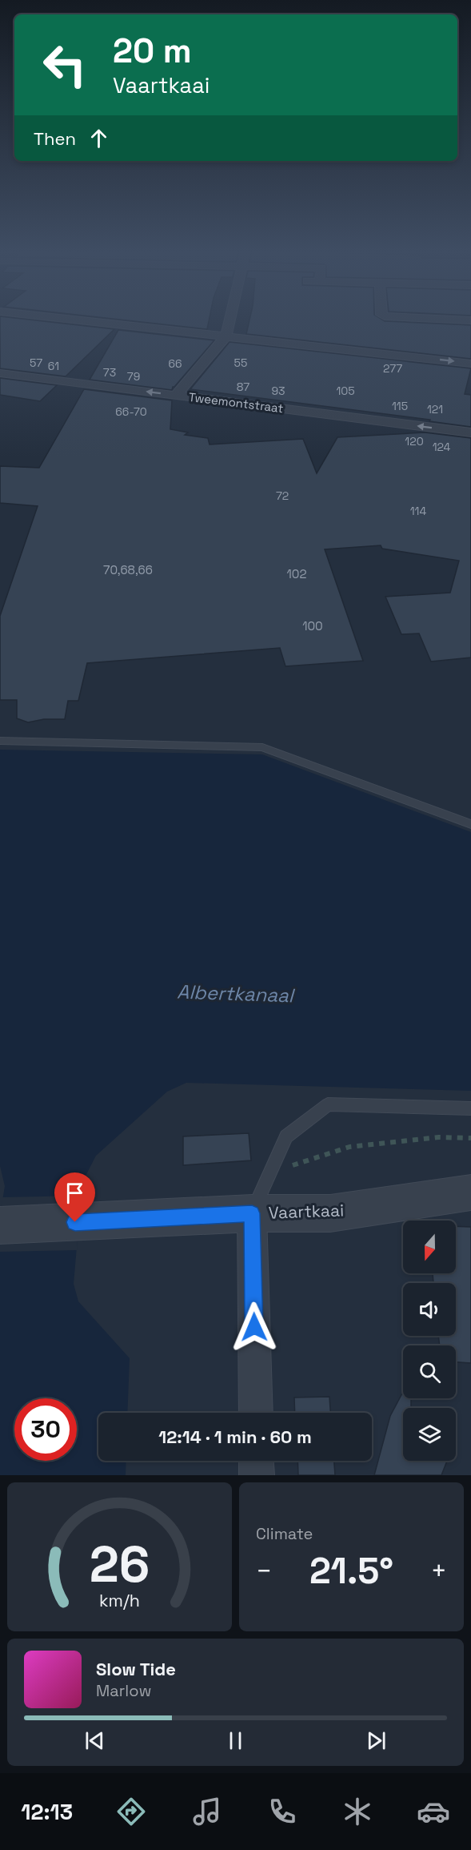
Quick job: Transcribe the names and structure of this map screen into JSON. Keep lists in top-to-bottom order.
{
  "streets": {
    "street": ["Tweemontstraat", "Vaartkaai"]
  },
  "water": ["Albertkanaal"],
  "house_numbers": [
    "57",
    "55",
    "66",
    "61",
    "277",
    "73",
    "79",
    "87",
    "93",
    "105",
    "115",
    "121",
    "66-70",
    "120",
    "124",
    "72",
    "114",
    "70,68,66",
    "102",
    "100"
  ],
  "north": "bottom",
  "page": {
    "turn": ["20 m", "Vaartkaai"],
    "then": "Then",
    "limit": "30",
    "trip": "12:14 · 1 min · 60 m",
    "tile": "Climate",
    "heat": ["−", "21.5°", "+"],
    "song": ["Slow Tide", "Marlow"],
    "tabs": "12:13",
    "gauge": ["26", "km/h"]
  }
}
